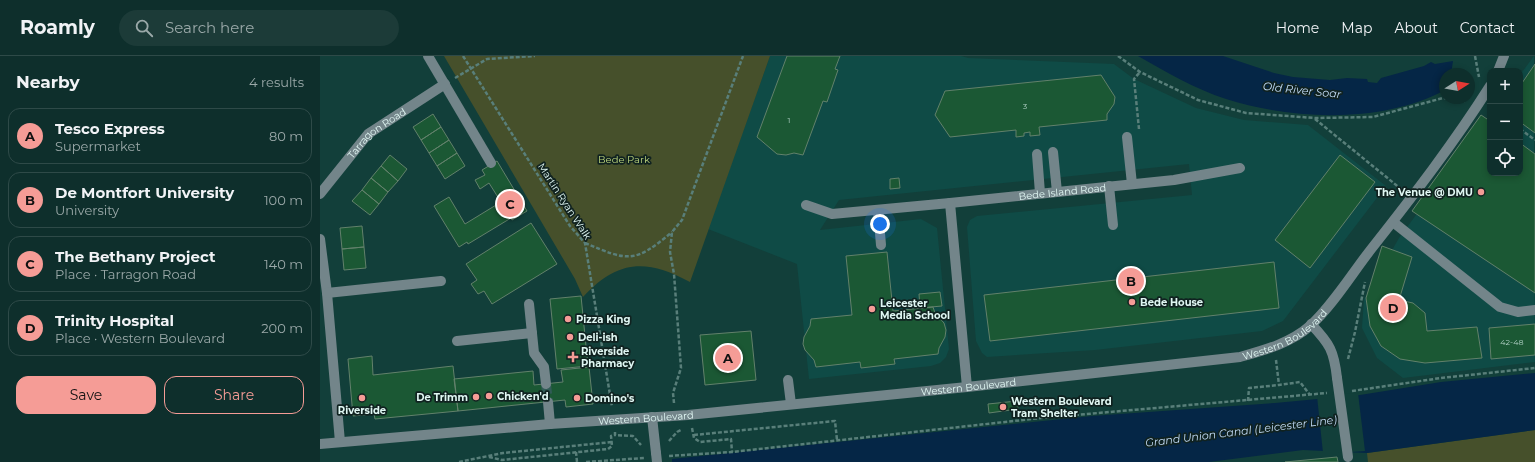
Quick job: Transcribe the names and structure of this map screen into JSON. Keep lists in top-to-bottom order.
{
  "streets": {
    "street": ["Tarragon Road", "Bede Island Road", "Western Boulevard"],
    "path": ["Martin Ryan Walk"]
  },
  "crossings": [
    ["Martin Ryan Walk", "Western Boulevard"]
  ],
  "water": ["Old River Soar", "Grand Union Canal (Leicester Line)"],
  "parks": ["Bede Park"],
  "places": {
    "other": [
      "The Venue @ DMU",
      "Bede House",
      "Leicester Media School",
      "Pizza King",
      "Deli-ish",
      "Chicken'd",
      "De Trimm",
      "Riverside",
      "Domino's",
      "Western Boulevard Tram Shelter"
    ],
    "health": ["Riverside Pharmacy"]
  },
  "house_numbers": ["3", "1", "42-48"],
  "north": "right",
  "page": {
    "header": "Roamly",
    "search": "Search here",
    "nav": [
      "Home",
      "Map",
      "About",
      "Contact"
    ],
    "heading": ["Nearby", "4 results"],
    "map_buttons": ["+", "−"],
    "list": [
      {
        "mark": "A",
        "name": "Tesco Express",
        "note": "Supermarket",
        "value": "80 m"
      },
      {
        "mark": "B",
        "name": "De Montfort University",
        "note": "University",
        "value": "100 m"
      },
      {
        "mark": "C",
        "name": "The Bethany Project",
        "note": "Place · Tarragon Road",
        "value": "140 m"
      },
      {
        "mark": "D",
        "name": "Trinity Hospital",
        "note": "Place · Western Boulevard",
        "value": "200 m"
      }
    ],
    "pins": [
      "C",
      "B",
      "D",
      "A"
    ],
    "buttons": ["Save", "Share"]
  }
}
